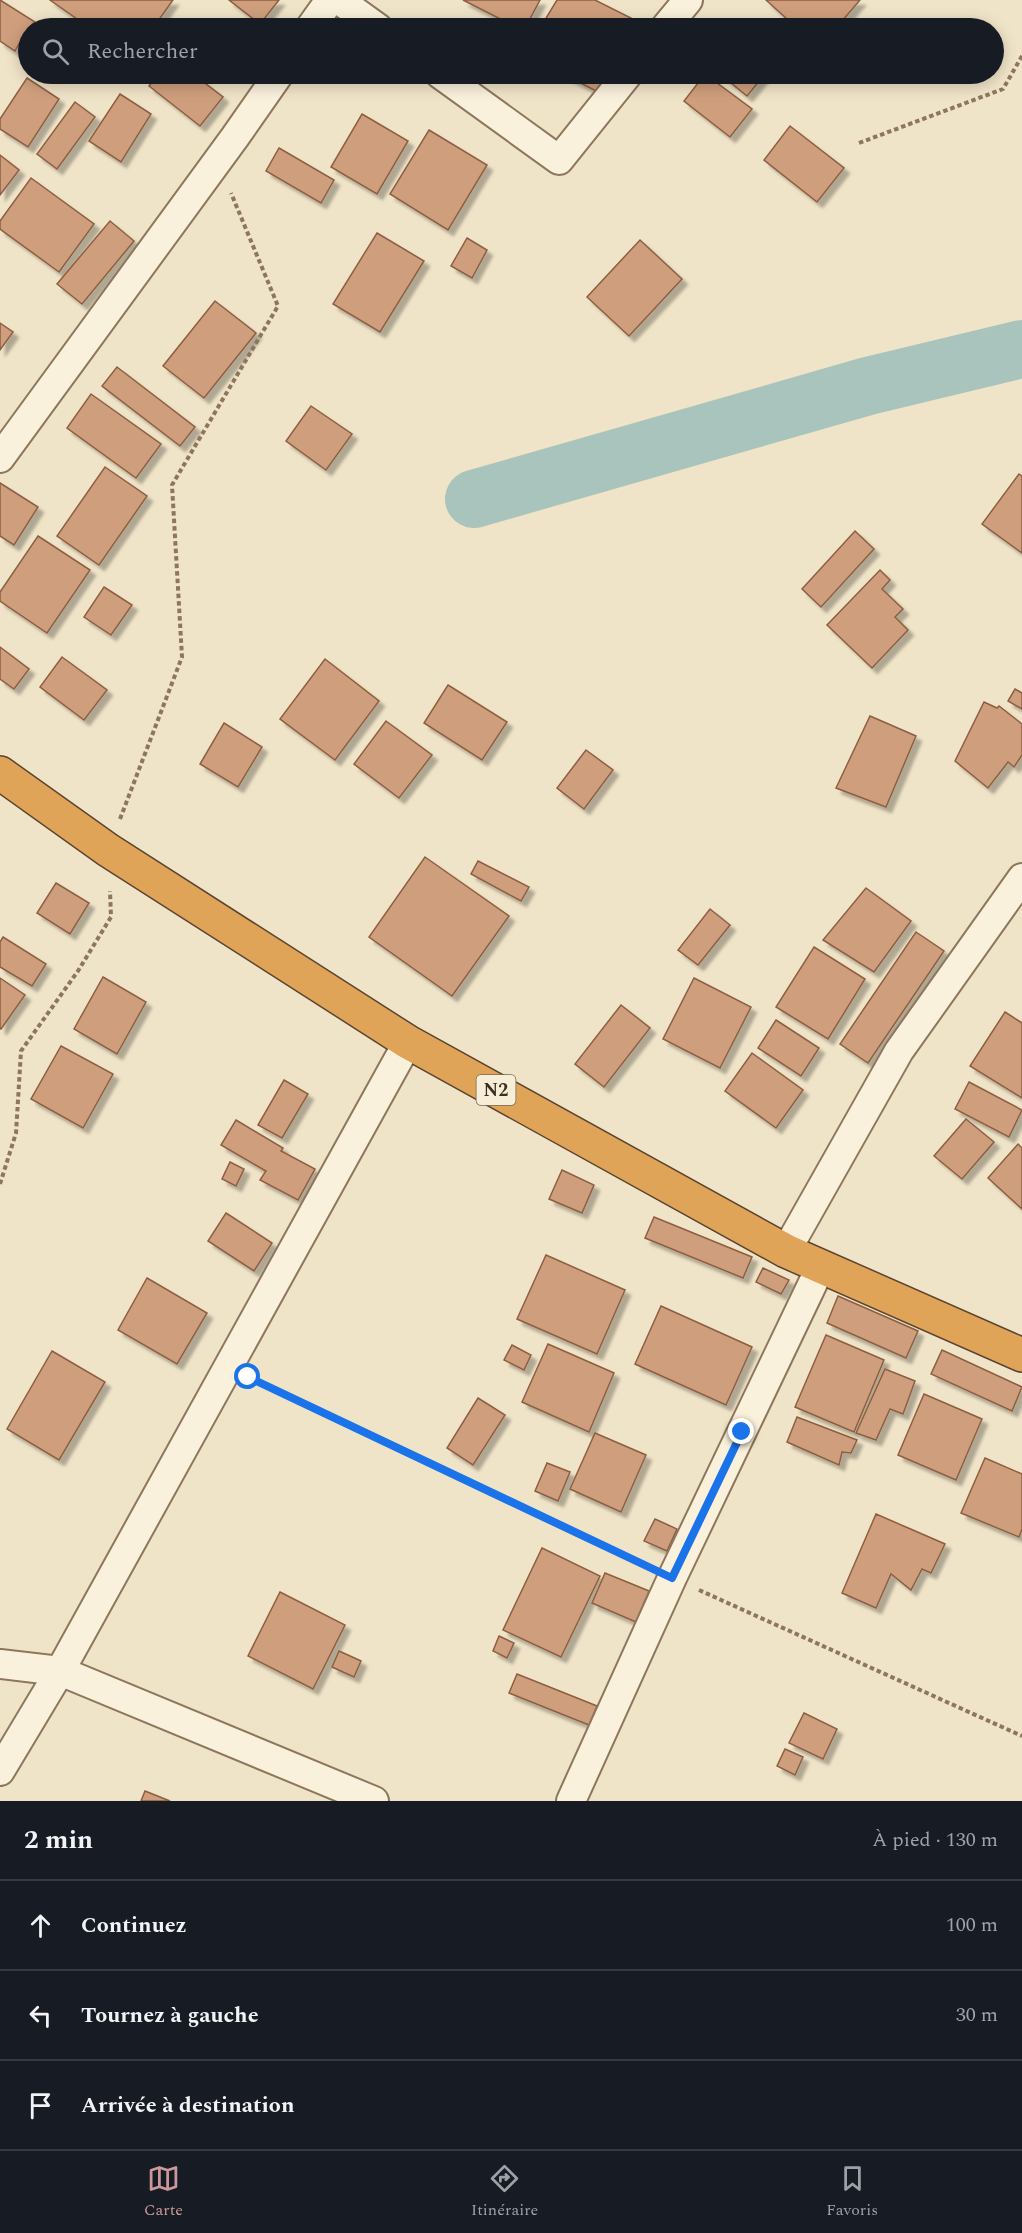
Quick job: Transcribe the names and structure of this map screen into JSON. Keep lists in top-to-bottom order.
{
  "streets": {
    "highway": ["N2"]
  },
  "page": {
    "search": "Rechercher",
    "heading": ["2 min", "À pied · 130 m"],
    "list": [
      ["Continuez", "100 m"],
      ["Tournez à gauche", "30 m"],
      "Arrivée à destination"
    ],
    "nav": ["Carte", "Itinéraire", "Favoris"]
  }
}
